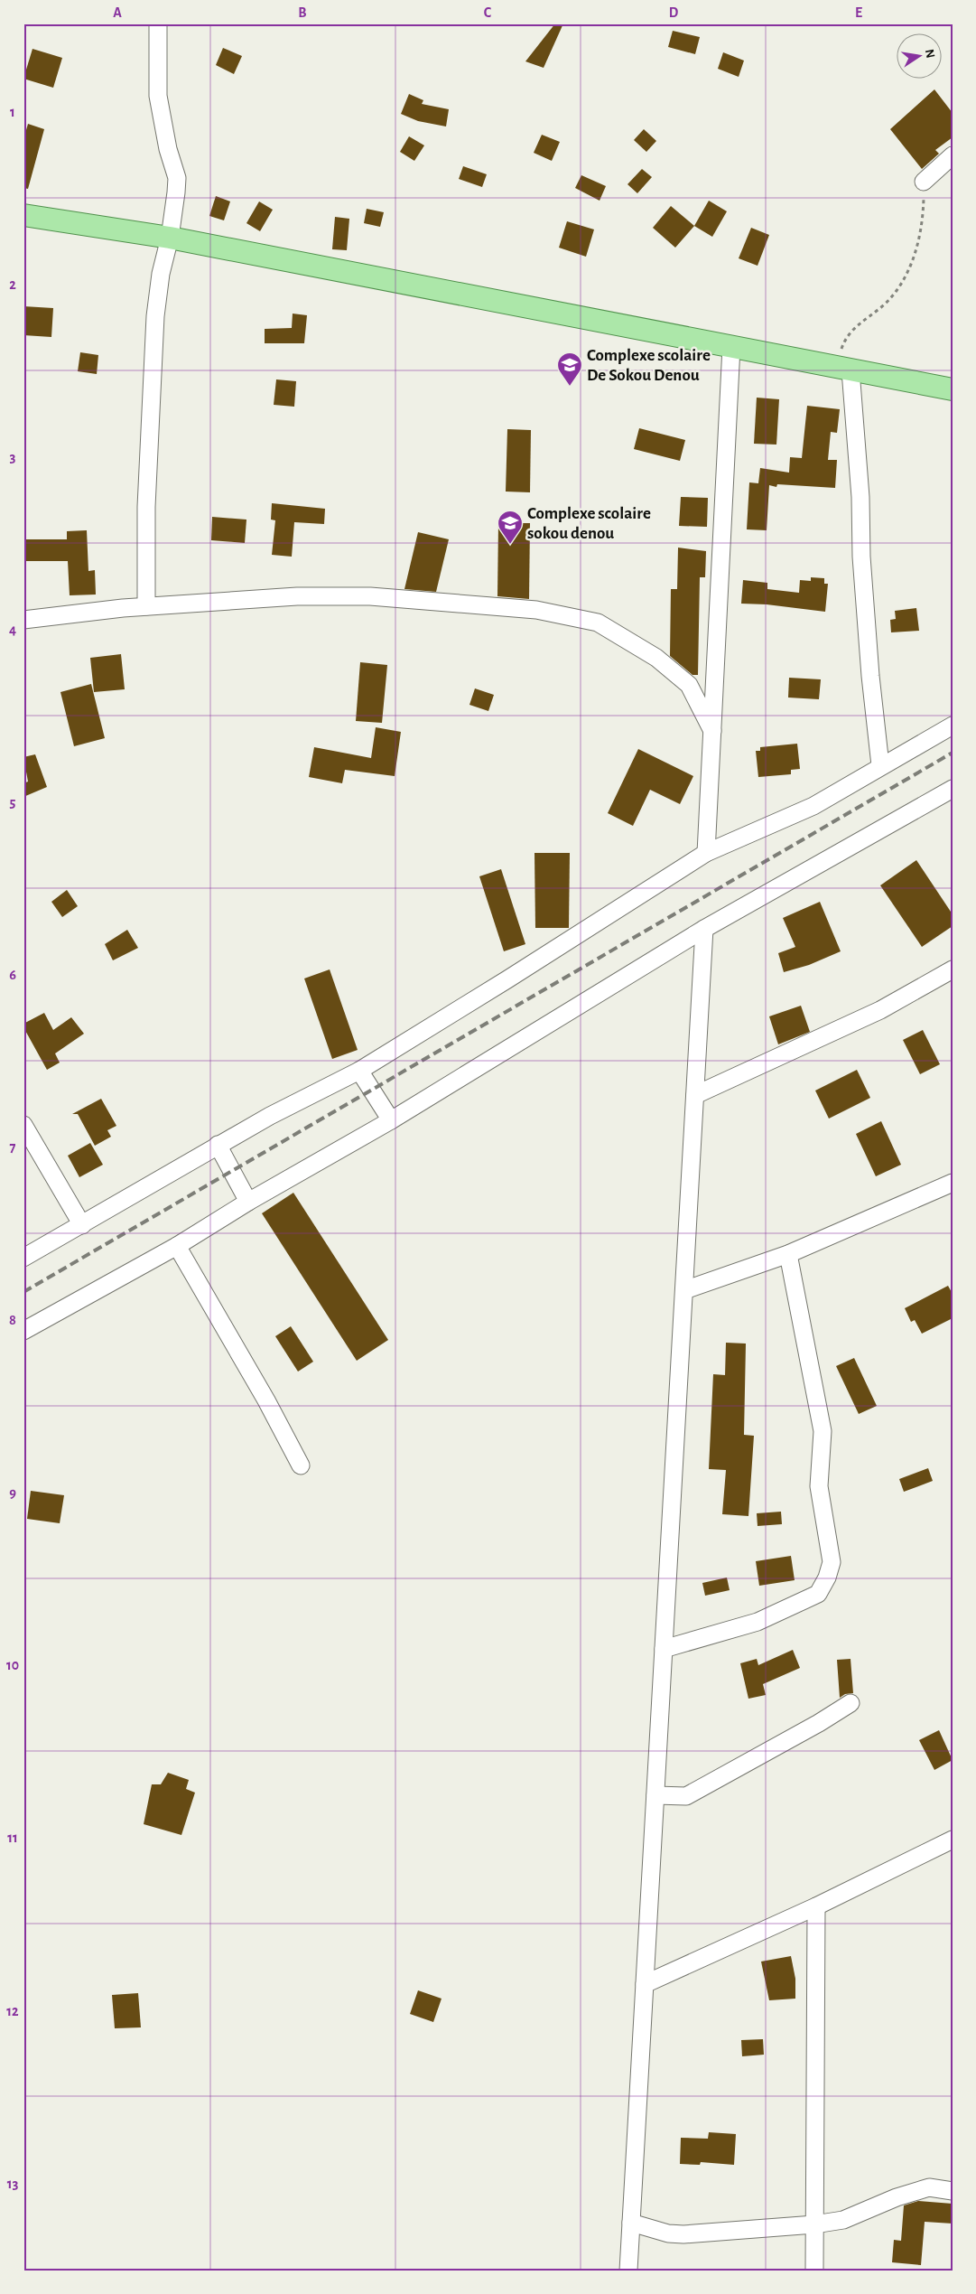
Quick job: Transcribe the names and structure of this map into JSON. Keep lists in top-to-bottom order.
{
  "places": {
    "school or university": ["Complexe scolaire De Sokou Denou", "Complexe scolaire sokou denou"]
  },
  "north": "right",
  "grid": {
    "columns": [
      "A",
      "B",
      "C",
      "D",
      "E"
    ],
    "rows": [
      "1",
      "2",
      "3",
      "4",
      "5",
      "6",
      "7",
      "8",
      "9",
      "10",
      "11",
      "12",
      "13"
    ]
  }
}
